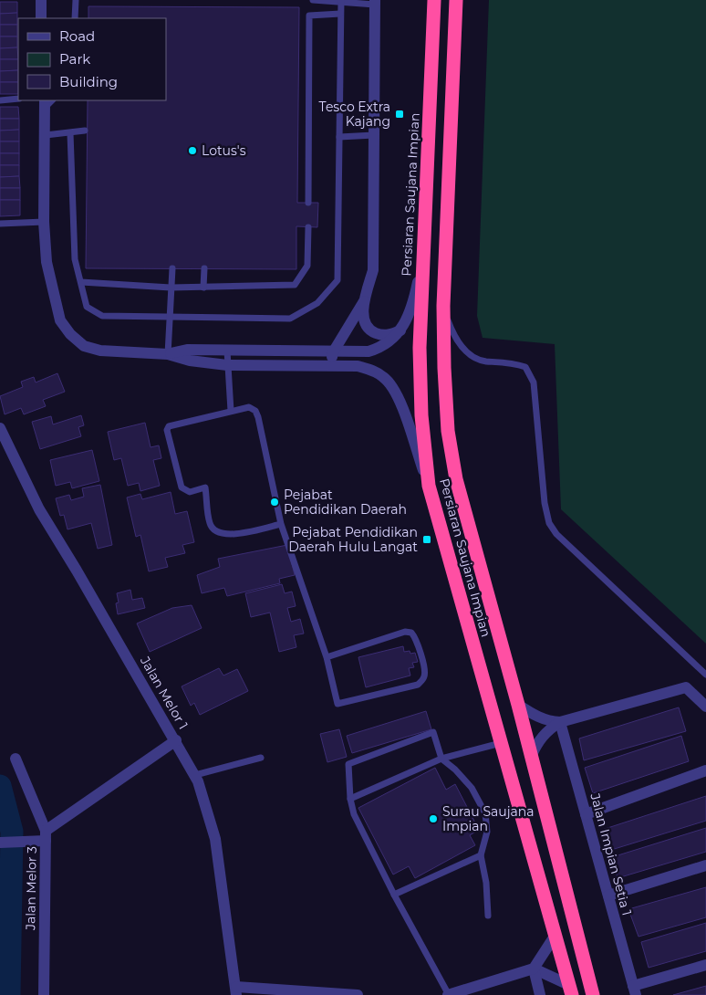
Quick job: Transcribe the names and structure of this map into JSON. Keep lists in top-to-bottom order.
{
  "streets": {
    "highway": ["Persiaran Saujana Impian"],
    "street": ["Jalan Melor 1", "Jalan Impian Setia 1", "Jalan Melor 3"]
  },
  "crossings": [
    ["Jalan Melor 1", "Jalan Melor 3"]
  ],
  "places": {
    "transit": ["Tesco Extra Kajang", "Pejabat Pendidikan Daerah Hulu Langat"],
    "other": ["Lotus's", "Pejabat Pendidikan Daerah", "Surau Saujana Impian"]
  },
  "legend": ["Road", "Park", "Building"]
}
